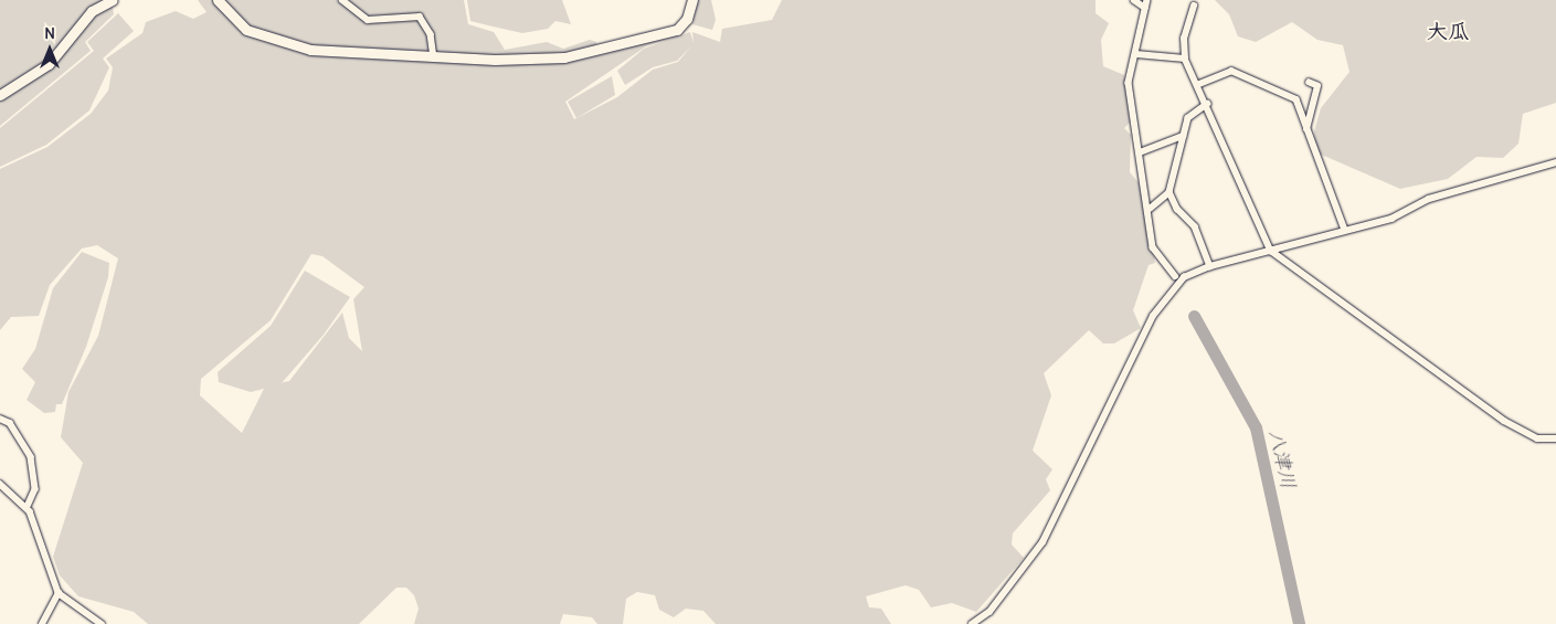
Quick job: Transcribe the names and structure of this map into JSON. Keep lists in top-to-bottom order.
{
  "districts": ["大瓜"],
  "water": ["八津川"],
  "north": "top"
}
